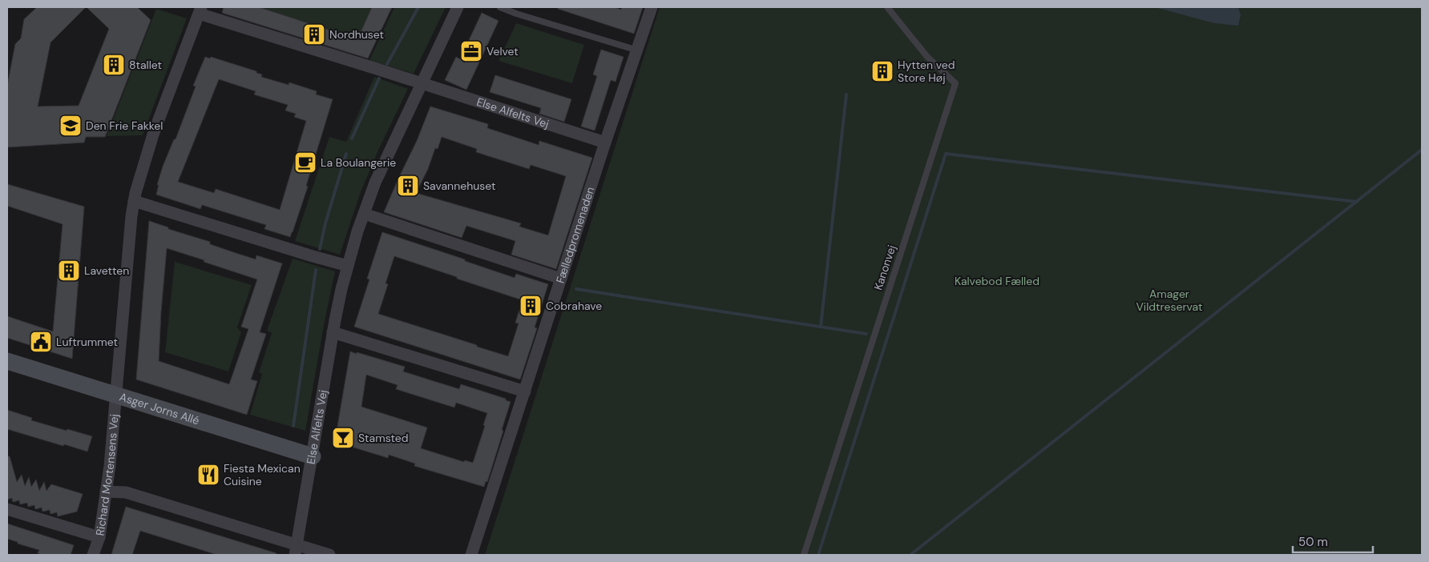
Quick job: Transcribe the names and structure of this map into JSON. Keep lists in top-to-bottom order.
{
  "streets": {
    "street": [
      "Else Alfelts Vej",
      "Fælledpromenaden",
      "Asger Jorns Allé",
      "Richard Mortensens Vej"
    ],
    "lane": ["Kanonvej"]
  },
  "crossings": [
    ["Else Alfelts Vej", "Fælledpromenaden"],
    ["Else Alfelts Vej", "Asger Jorns Allé"],
    ["Else Alfelts Vej", "Richard Mortensens Vej"],
    ["Asger Jorns Allé", "Richard Mortensens Vej"]
  ],
  "parks": ["Kalvebod Fælled", "Amager Vildtreservat"],
  "places": {
    "building": [
      "Nordhuset",
      "8tallet",
      "Hytten ved Store Høj",
      "Savannehuset",
      "Lavetten",
      "Cobrahave"
    ],
    "office": ["Velvet"],
    "school or university": ["Den Frie Fakkel"],
    "cafe": ["La Boulangerie"],
    "public building": ["Luftrummet"],
    "bar": ["Stamsted"],
    "restaurant": ["Fiesta Mexican Cuisine"]
  },
  "scale_bar": "50 m"
}
